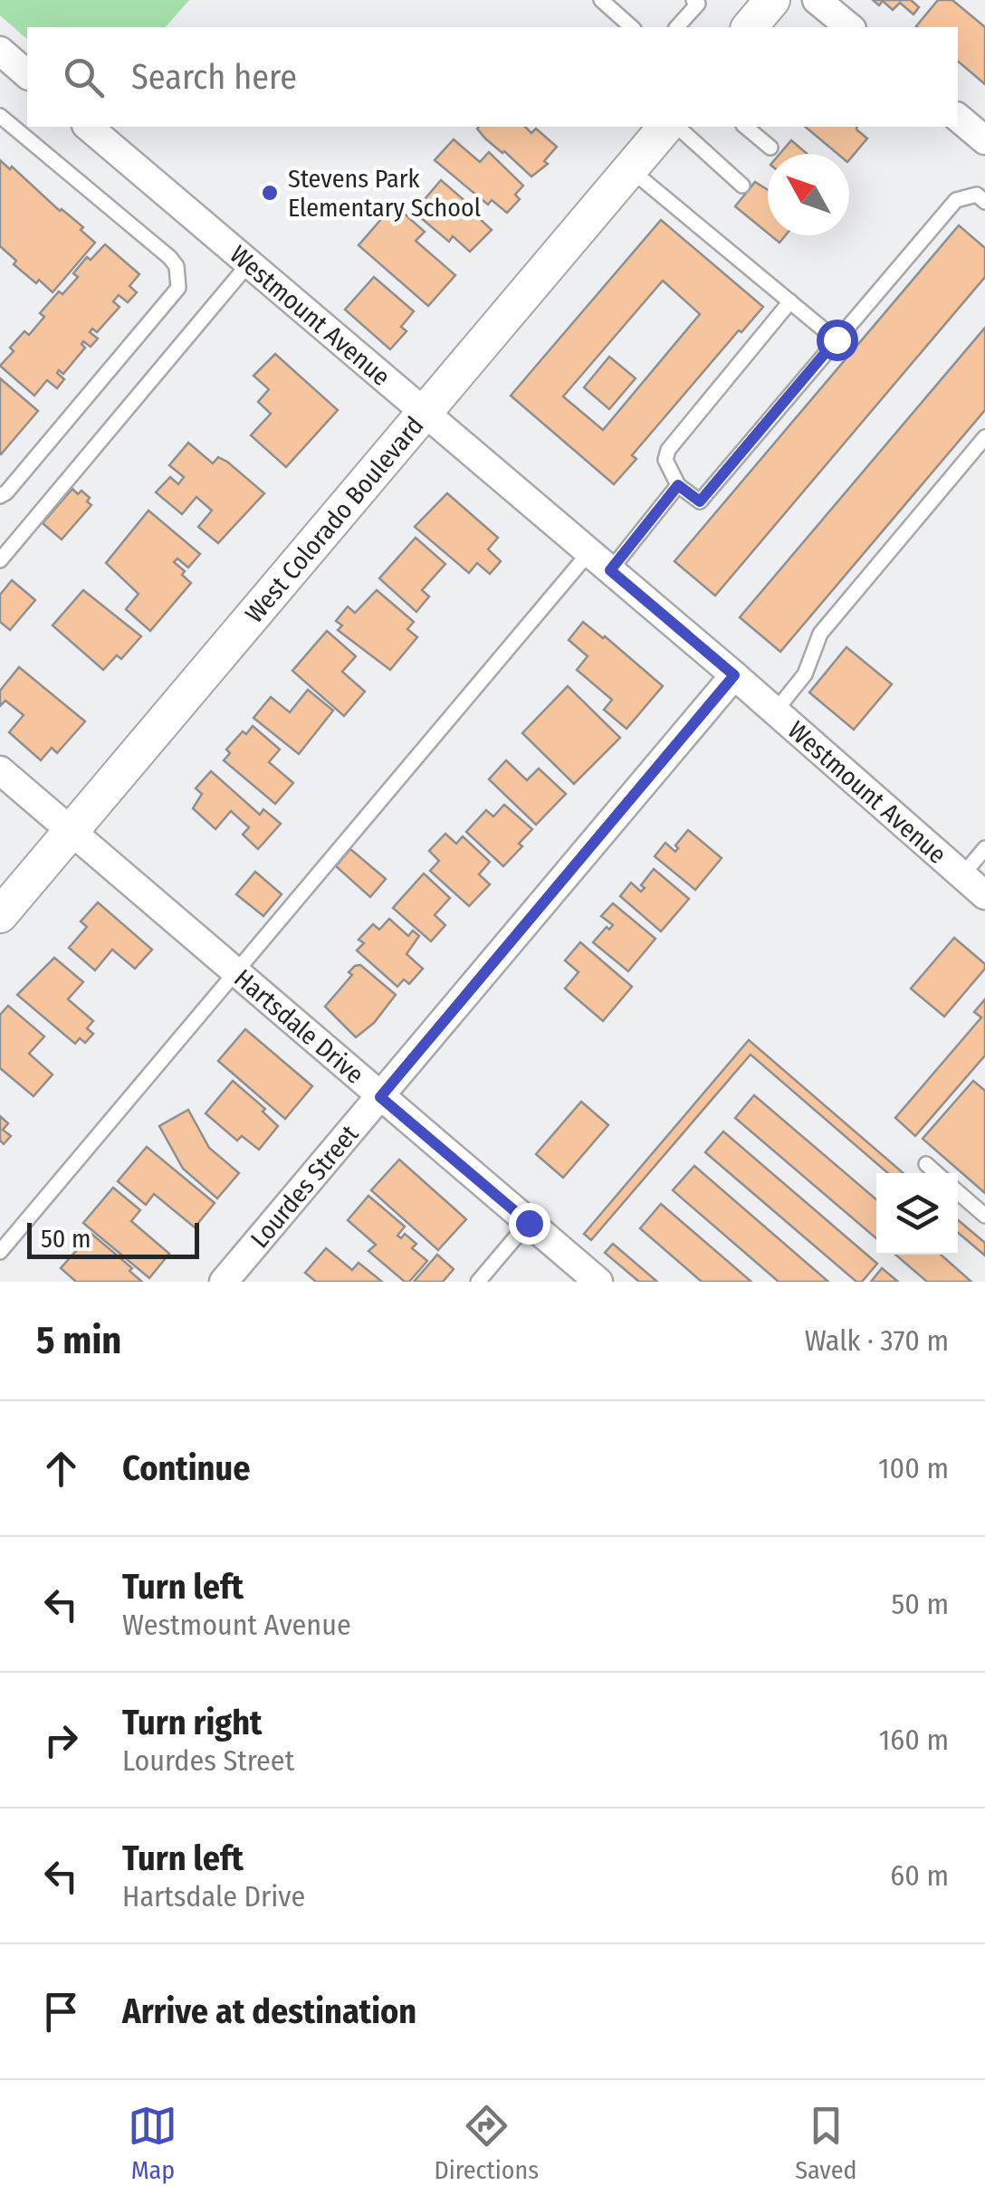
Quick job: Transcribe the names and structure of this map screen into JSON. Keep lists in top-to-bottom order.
{
  "streets": {
    "street": [
      "Westmount Avenue",
      "West Colorado Boulevard",
      "Hartsdale Drive",
      "Lourdes Street"
    ]
  },
  "crossings": [
    ["Westmount Avenue", "West Colorado Boulevard"],
    ["Westmount Avenue", "Lourdes Street"],
    ["West Colorado Boulevard", "Hartsdale Drive"],
    ["Hartsdale Drive", "Lourdes Street"]
  ],
  "places": ["Stevens Park Elementary School"],
  "scale_bar": "50 m",
  "north": "top left",
  "page": {
    "search": "Search here",
    "scale": "50 m",
    "heading": ["5 min", "Walk · 370 m"],
    "list": [
      ["Continue", "100 m"],
      ["Turn left", "Westmount Avenue", "50 m"],
      ["Turn right", "Lourdes Street", "160 m"],
      ["Turn left", "Hartsdale Drive", "60 m"],
      "Arrive at destination"
    ],
    "nav": ["Map", "Directions", "Saved"]
  }
}
